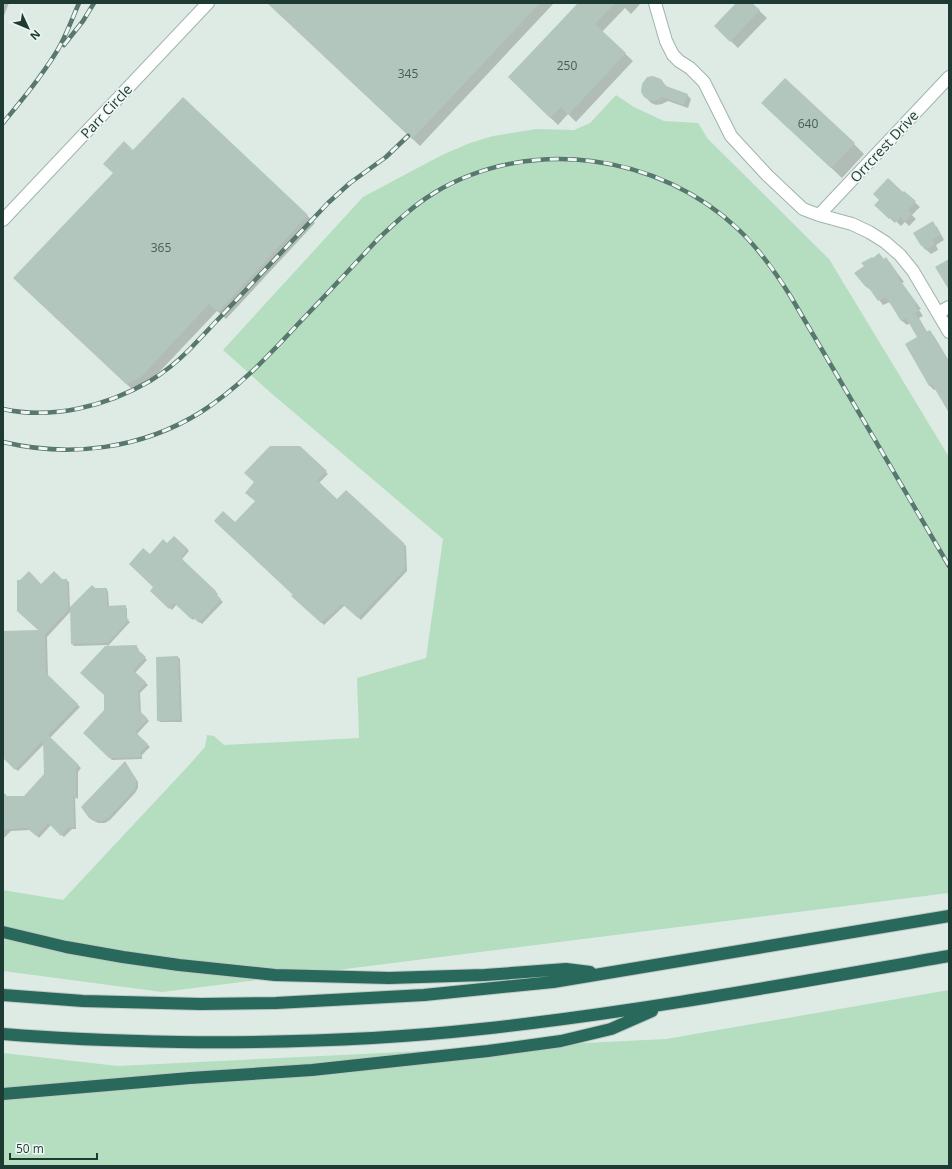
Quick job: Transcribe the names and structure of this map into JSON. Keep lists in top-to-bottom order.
{
  "streets": {
    "street": ["Parr Circle", "Orrcrest Drive"]
  },
  "house_numbers": [
    "250",
    "345",
    "640",
    "365"
  ],
  "scale_bar": "50 m",
  "north": "bottom right"
}
